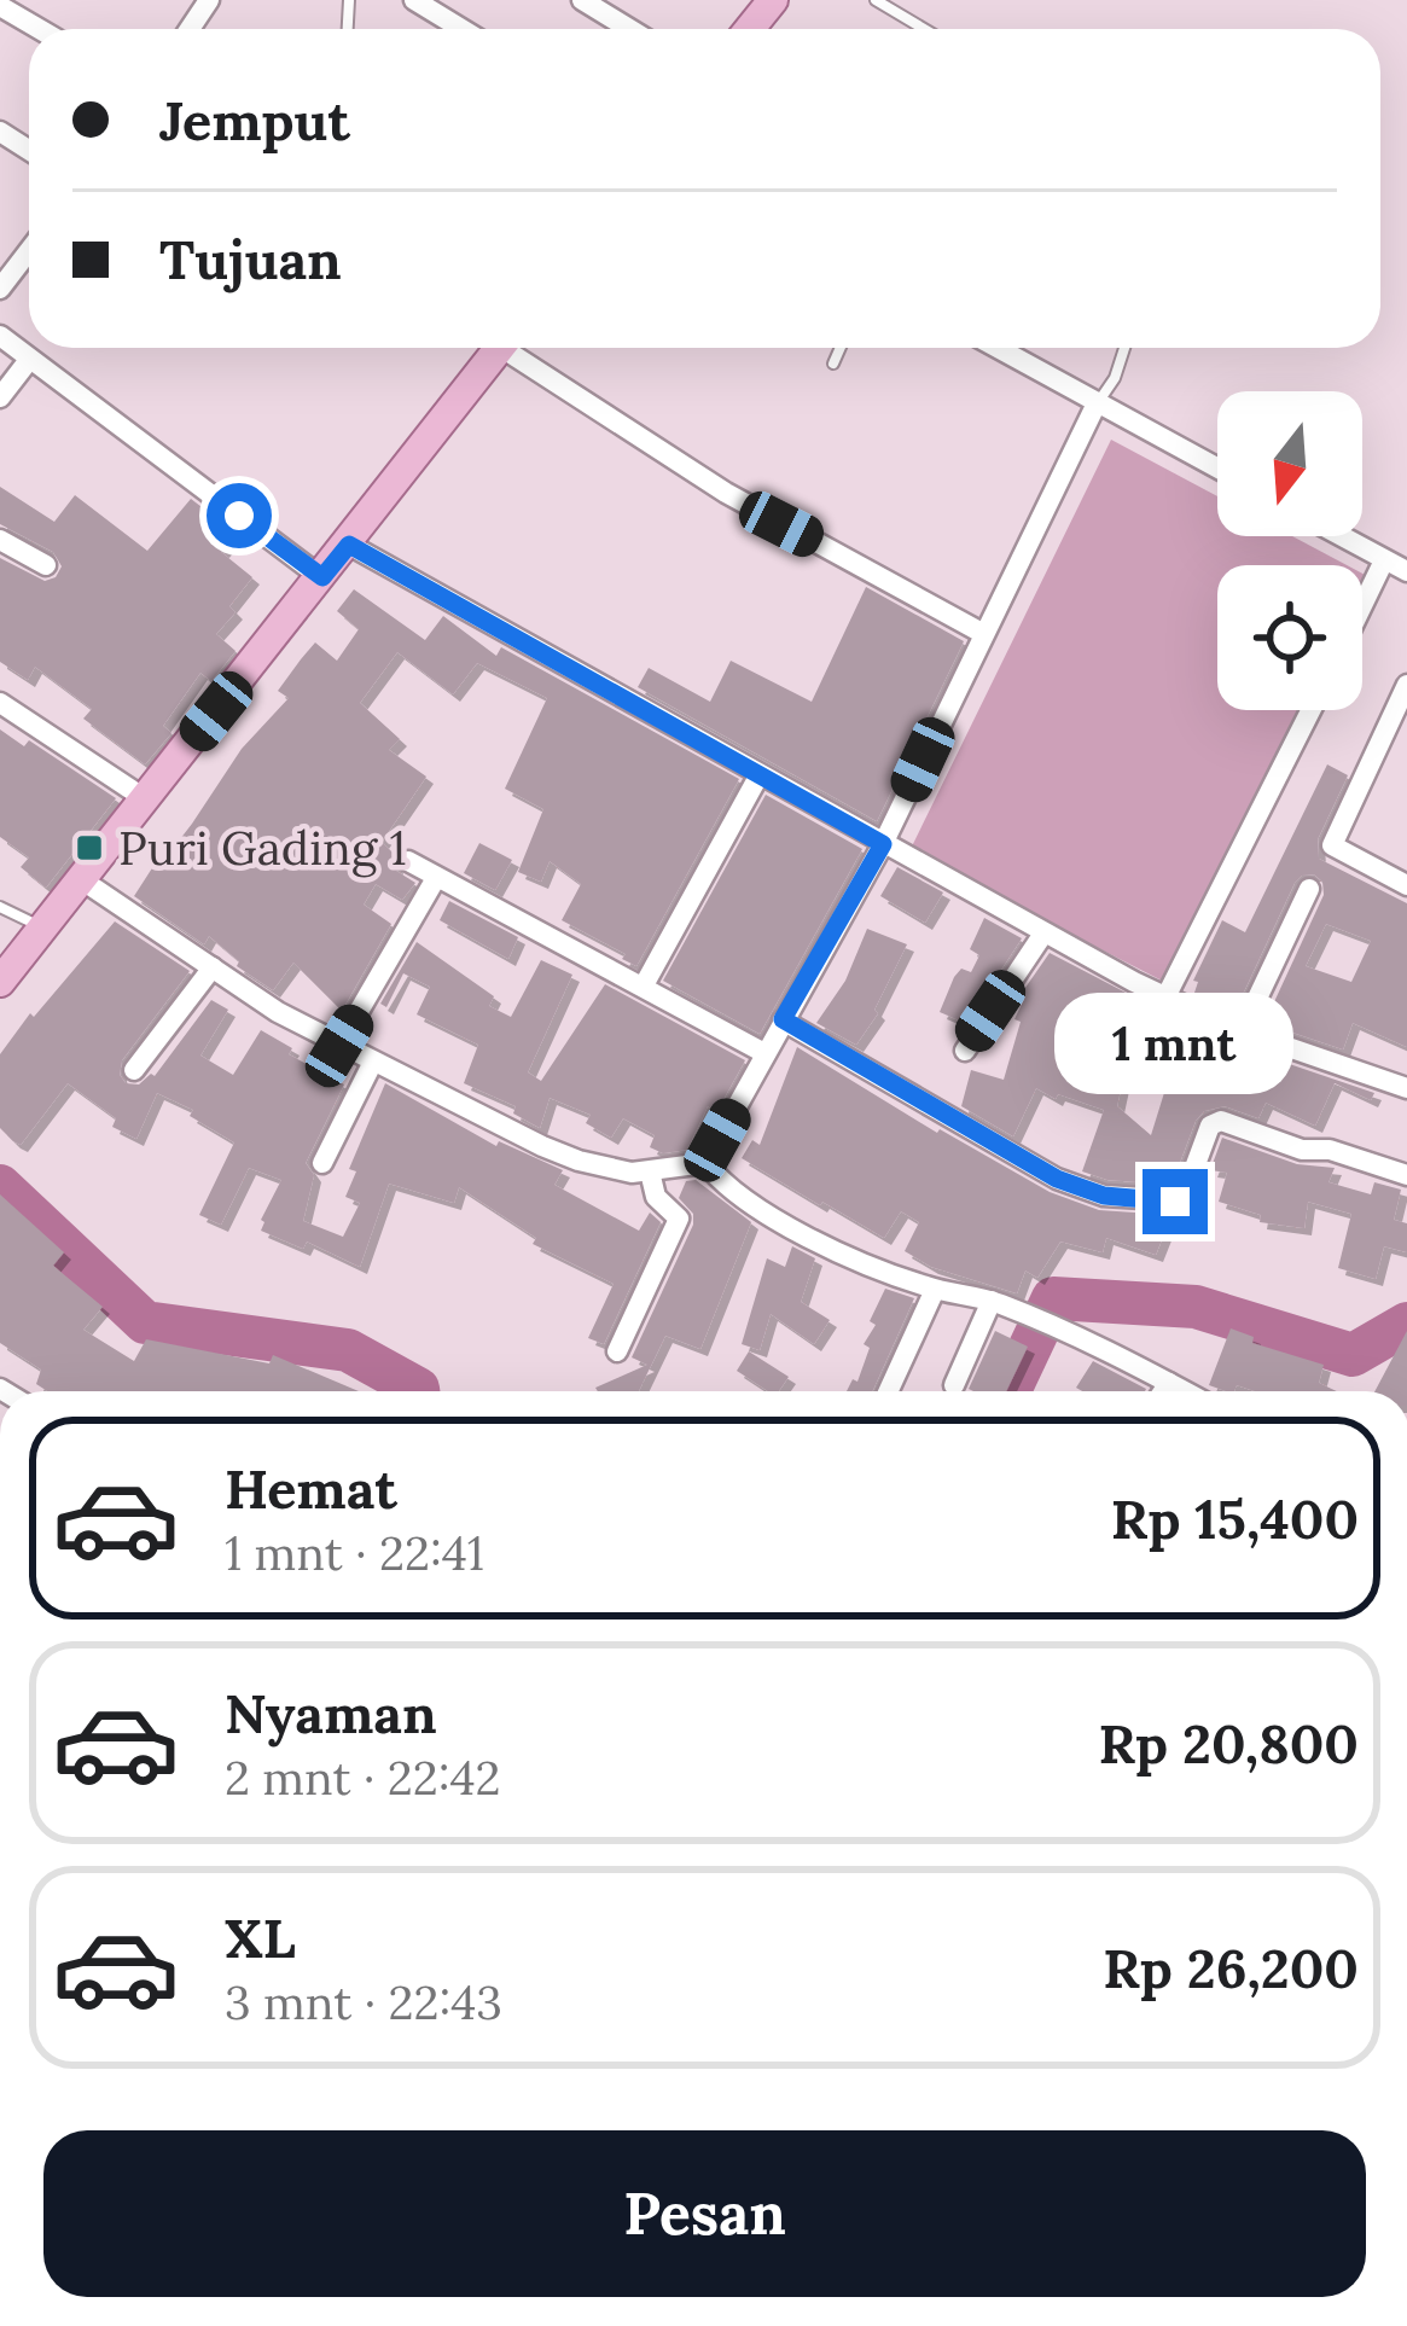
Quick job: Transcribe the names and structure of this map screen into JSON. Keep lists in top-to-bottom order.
{
  "places": {
    "transit": ["Puri Gading 1"]
  },
  "north": "bottom",
  "page": {
    "banner": ["Jemput", "Tujuan"],
    "bubble": "1 mnt",
    "list": [
      {
        "name": "Hemat",
        "note": "1 mnt · 22:41",
        "value": "Rp 15,400"
      },
      {
        "name": "Nyaman",
        "note": "2 mnt · 22:42",
        "value": "Rp 20,800"
      },
      {
        "name": "XL",
        "note": "3 mnt · 22:43",
        "value": "Rp 26,200"
      }
    ],
    "buttons": "Pesan"
  }
}
